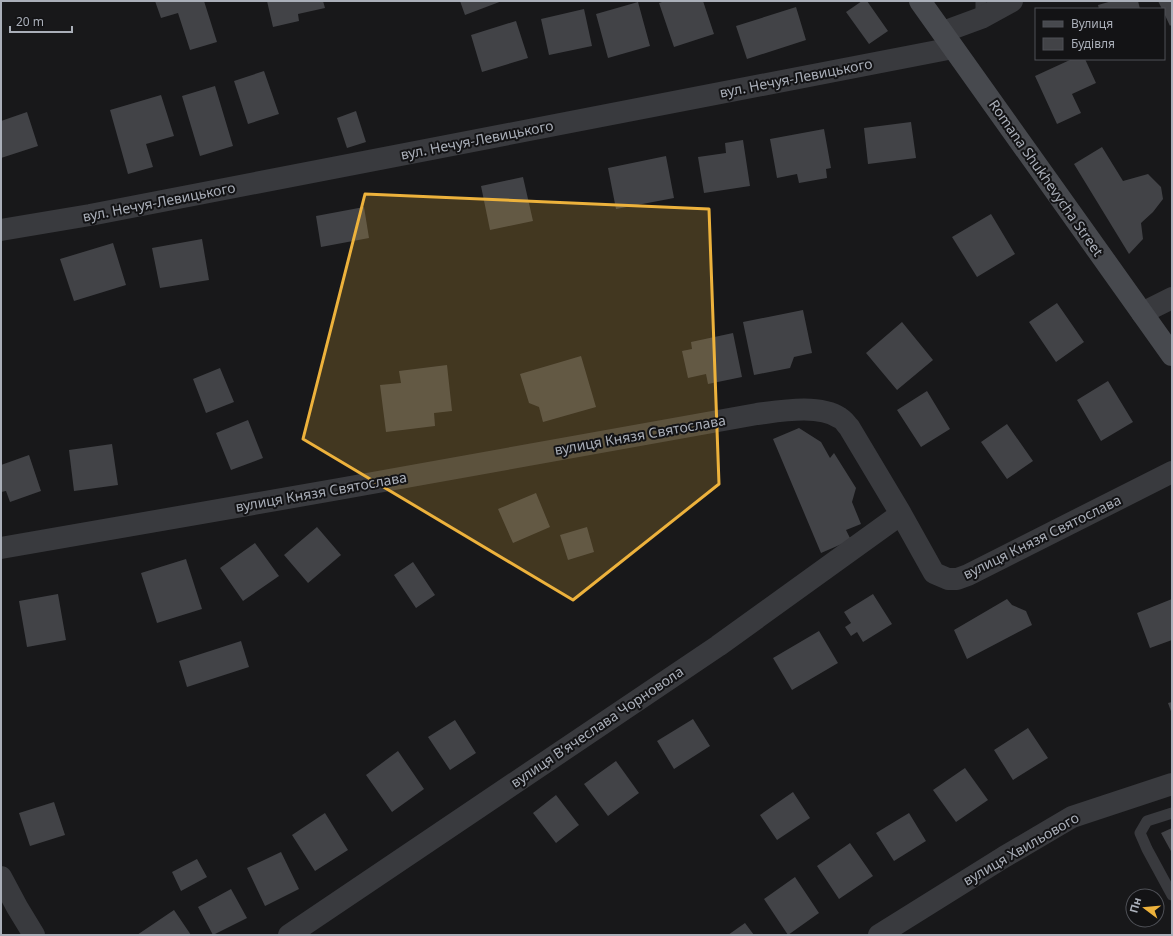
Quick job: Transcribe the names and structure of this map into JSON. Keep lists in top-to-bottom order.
{
  "streets": {
    "main road": ["Romana Shukhevycha Street"],
    "street": [
      "вул. Нечуя-Левицького",
      "вулиця Князя Святослава",
      "вулиця Вʼячеслава Чорновола",
      "вулиця Хвильового"
    ]
  },
  "crossings": [
    ["вул. Нечуя-Левицького", "Romana Shukhevycha Street"],
    ["вулиця Князя Святослава", "вулиця Вʼячеслава Чорновола"]
  ],
  "legend": ["Вулиця", "Будівля"],
  "scale_bar": "20 m",
  "north": "left"
}
